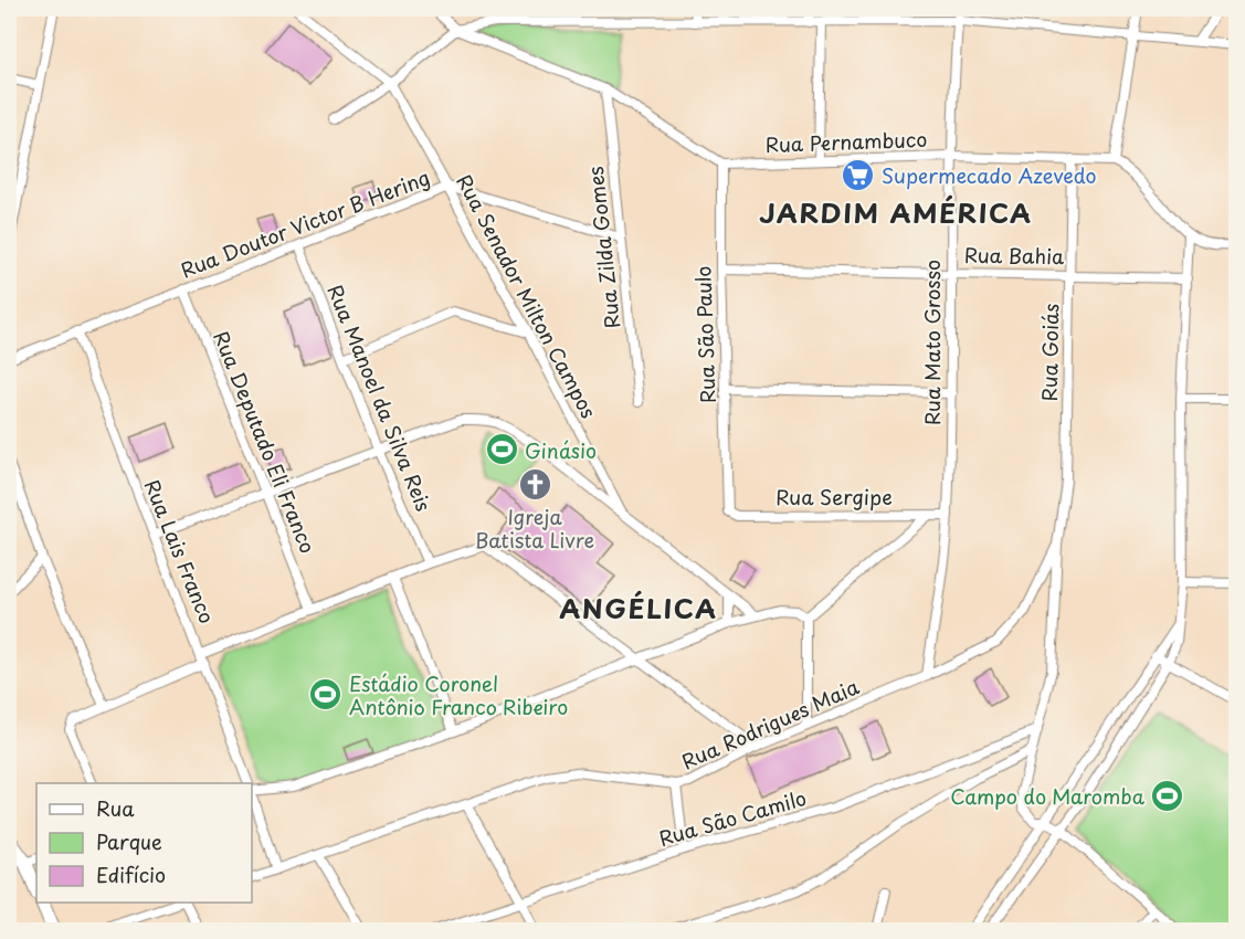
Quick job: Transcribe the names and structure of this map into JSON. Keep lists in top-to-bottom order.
{
  "streets": {
    "street": [
      "Rua Pernambuco",
      "Rua Doutor Victor B Hering",
      "Rua Zilda Gomes",
      "Rua Bahia",
      "Rua Senador Milton Campos",
      "Rua São Paulo",
      "Rua Mato Grosso",
      "Rua Goiás",
      "Rua Manoel da Silva Reis",
      "Rua Deputado Eli Franco",
      "Rua Sergipe",
      "Rua Lais Franco",
      "Rua Rodrigues Maia",
      "Rua São Camilo"
    ]
  },
  "crossings": [
    ["Rua Pernambuco", "Rua São Paulo"],
    ["Rua Pernambuco", "Rua Mato Grosso"],
    ["Rua Pernambuco", "Rua Goiás"],
    ["Rua Doutor Victor B Hering", "Rua Zilda Gomes"],
    ["Rua Doutor Victor B Hering", "Rua Senador Milton Campos"],
    ["Rua Doutor Victor B Hering", "Rua Manoel da Silva Reis"],
    ["Rua Doutor Victor B Hering", "Rua Deputado Eli Franco"],
    ["Rua Doutor Victor B Hering", "Rua Lais Franco"],
    ["Rua Bahia", "Rua São Paulo"],
    ["Rua Bahia", "Rua Mato Grosso"],
    ["Rua Bahia", "Rua Goiás"],
    ["Rua São Paulo", "Rua Sergipe"],
    ["Rua Mato Grosso", "Rua Sergipe"],
    ["Rua Mato Grosso", "Rua Rodrigues Maia"],
    ["Rua Goiás", "Rua Rodrigues Maia"],
    ["Rua Lais Franco", "Rua Rodrigues Maia"]
  ],
  "districts": ["JARDIM AMÉRICA", "ANGÉLICA"],
  "places": {
    "supermarket": ["Supermecado Azevedo"],
    "sports": ["Ginásio", "Estádio Coronel Antônio Franco Ribeiro", "Campo do Maromba"],
    "church": ["Igreja Batista Livre"]
  },
  "legend": ["Rua", "Parque", "Edifício"]
}
